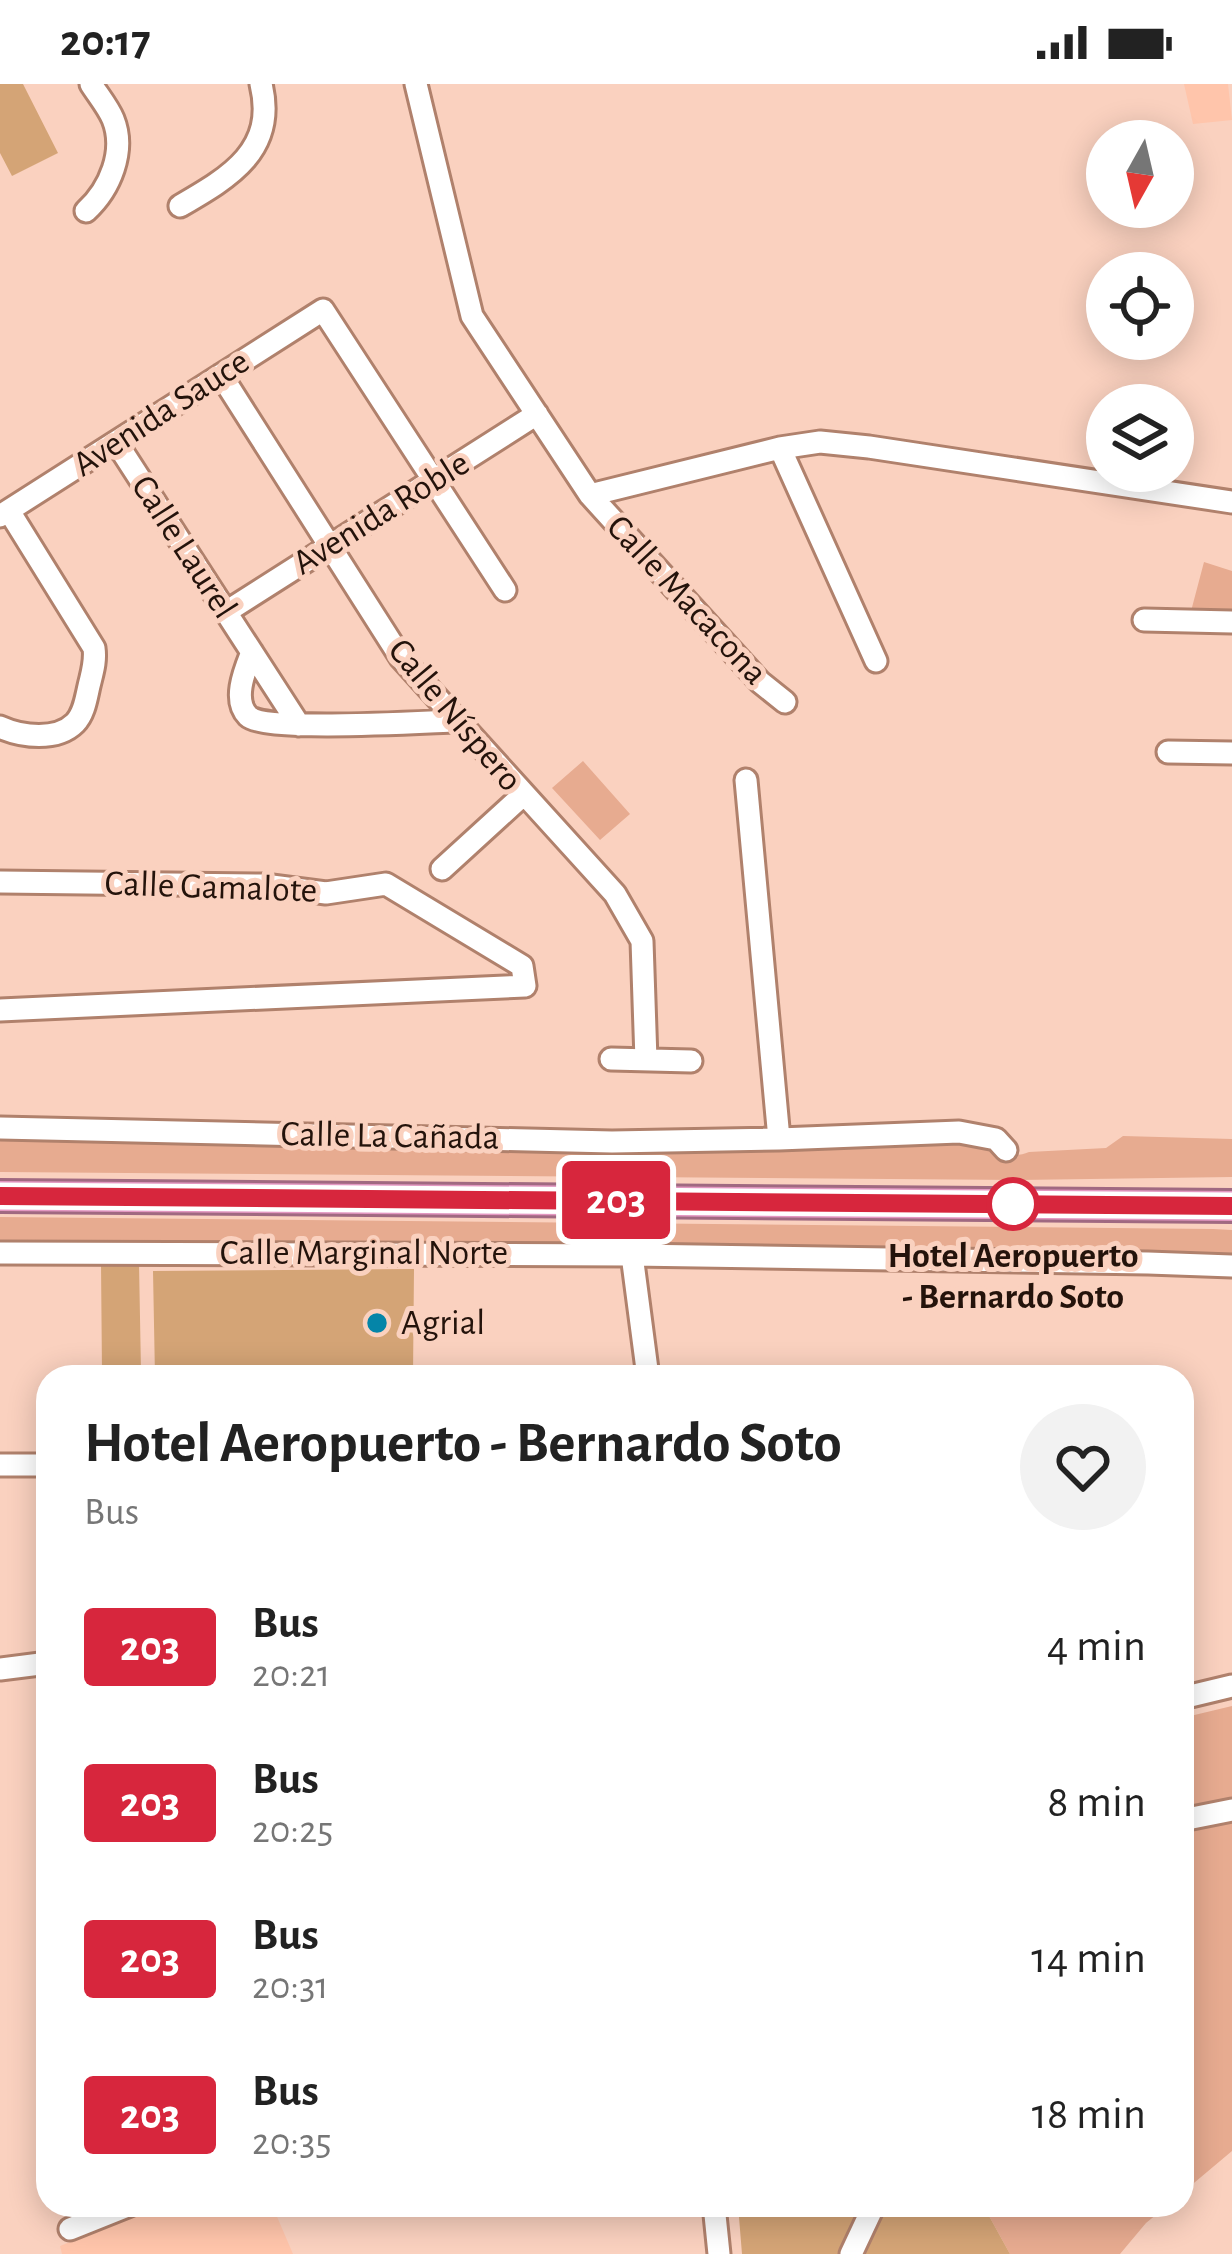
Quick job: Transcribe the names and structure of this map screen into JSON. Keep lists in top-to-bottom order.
{
  "streets": {
    "street": [
      "Avenida Sauce",
      "Avenida Roble",
      "Calle Laurel",
      "Calle Macacona",
      "Calle Níspero",
      "Calle Gamalote",
      "Calle La Cañada",
      "Calle Marginal Norte"
    ]
  },
  "crossings": [
    ["Avenida Sauce", "Avenida Roble"],
    ["Avenida Sauce", "Calle Laurel"],
    ["Avenida Sauce", "Calle Níspero"],
    ["Avenida Roble", "Calle Laurel"],
    ["Avenida Roble", "Calle Macacona"],
    ["Avenida Roble", "Calle Níspero"],
    ["Calle Laurel", "Calle Níspero"]
  ],
  "places": ["Hotel Aeropuerto - Bernardo Soto", "Agrial"],
  "lines": ["bus line 203"],
  "north": "bottom",
  "page": {
    "status": "20:17",
    "on_map": "203",
    "heading": ["Hotel Aeropuerto - Bernardo Soto", "Bus"],
    "list": [
      {
        "mark": "203",
        "name": "Bus",
        "note": "20:21",
        "value": "4 min"
      },
      {
        "mark": "203",
        "name": "Bus",
        "note": "20:25",
        "value": "8 min"
      },
      {
        "mark": "203",
        "name": "Bus",
        "note": "20:31",
        "value": "14 min"
      },
      {
        "mark": "203",
        "name": "Bus",
        "note": "20:35",
        "value": "18 min"
      }
    ]
  }
}
